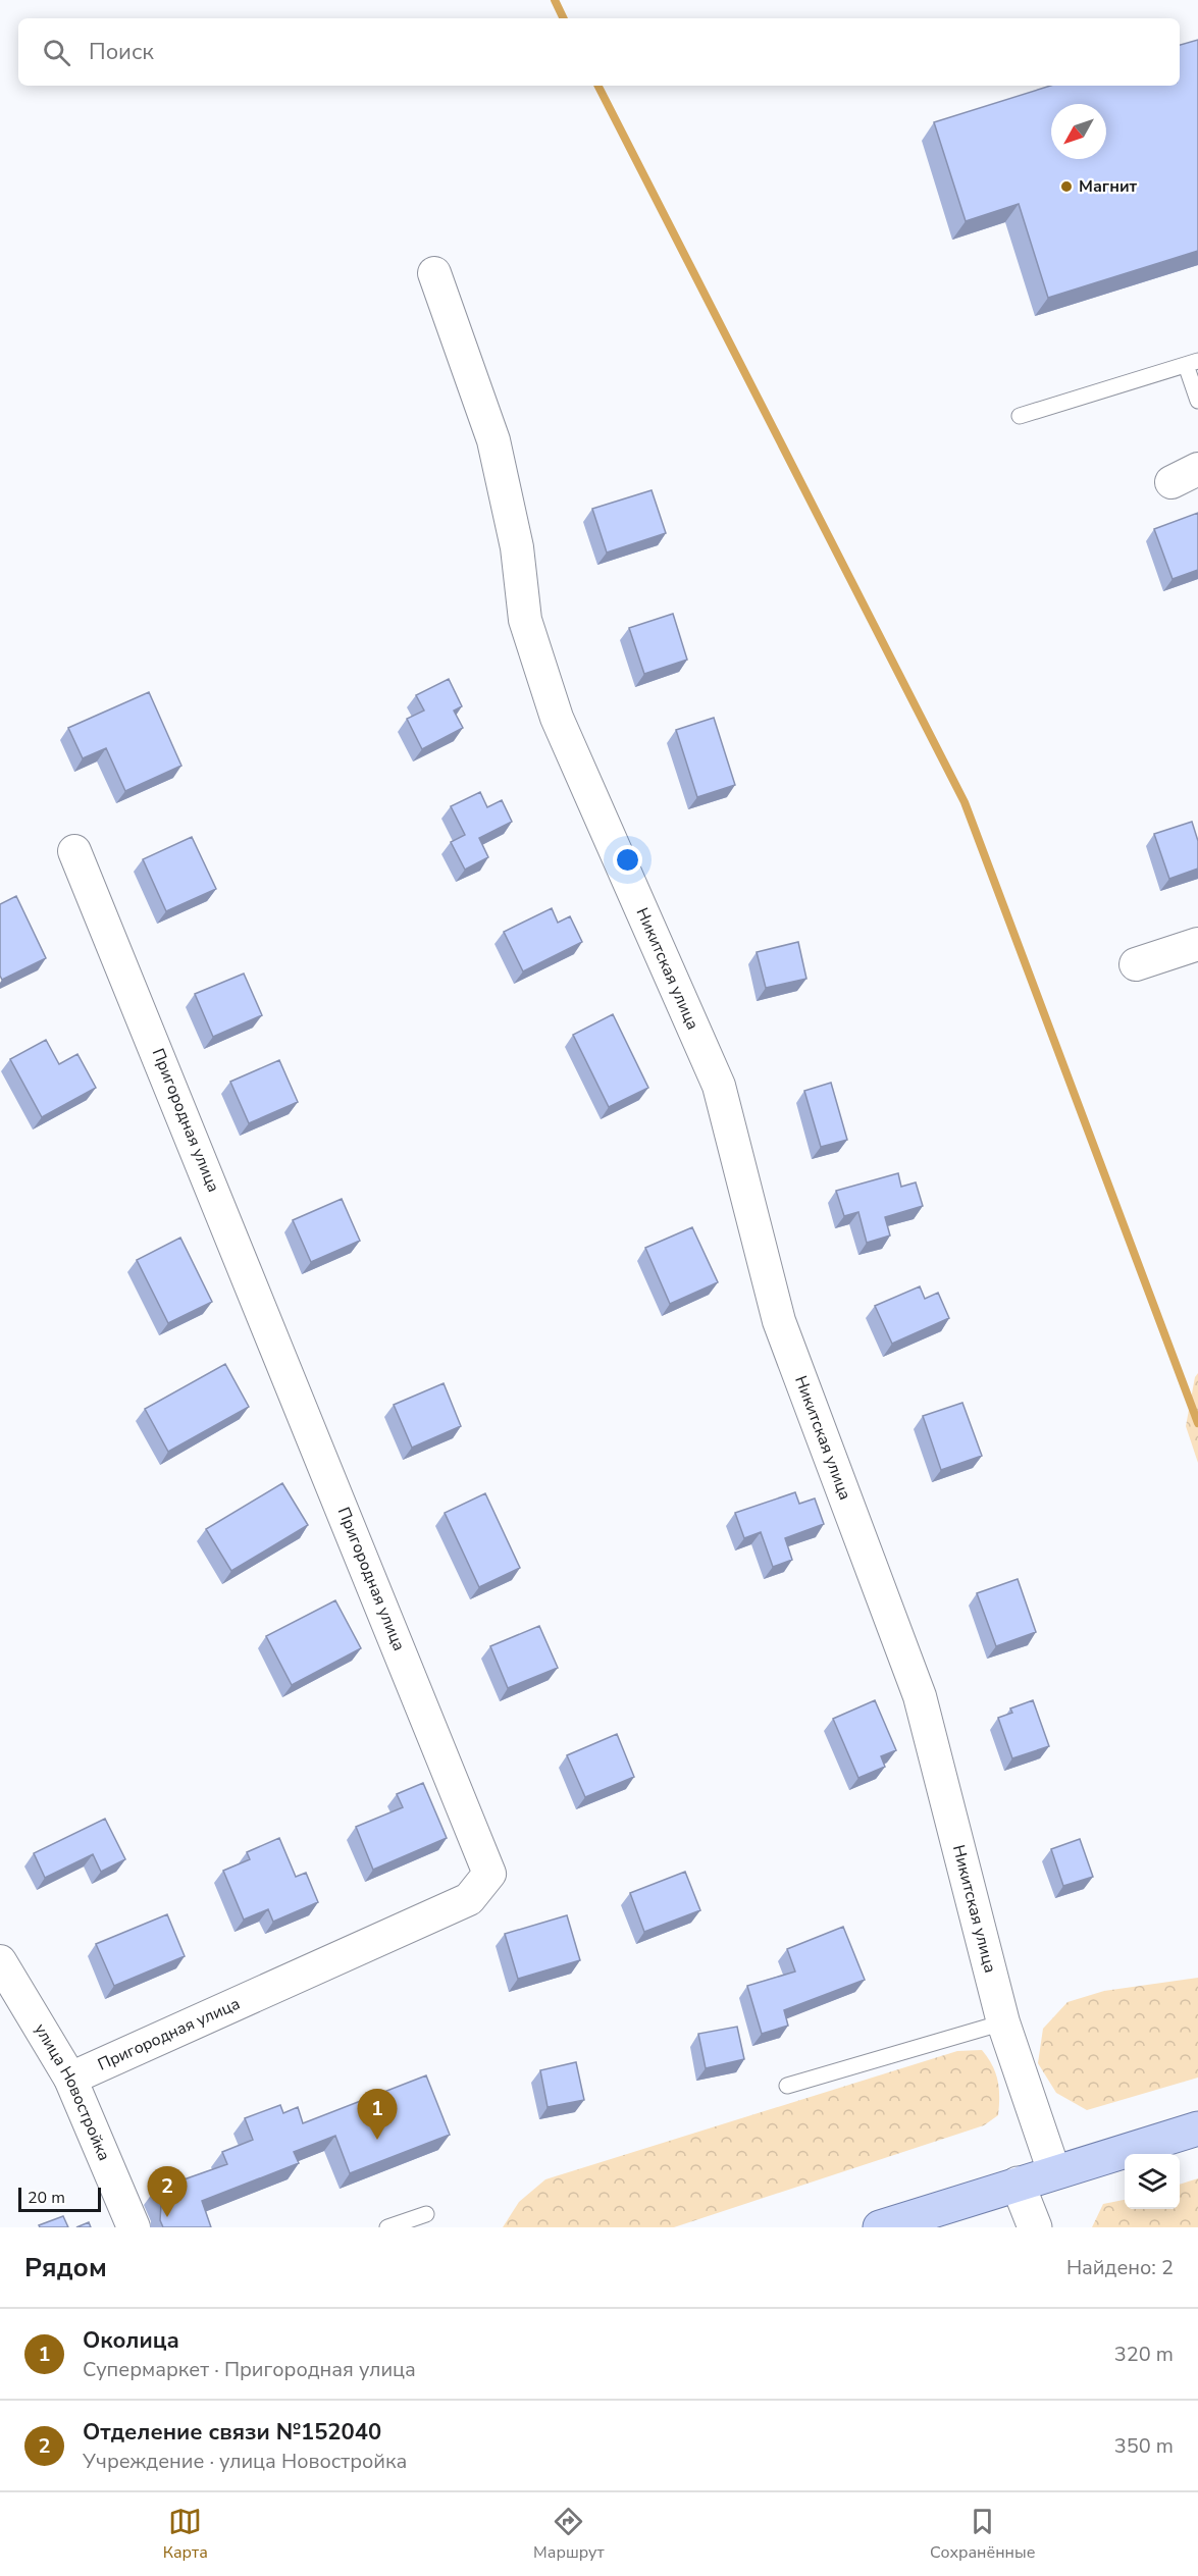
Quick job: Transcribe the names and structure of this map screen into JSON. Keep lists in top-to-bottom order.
{
  "streets": {
    "street": ["Никитская улица", "Пригородная улица", "улица Новостройка"]
  },
  "crossings": [
    ["Пригородная улица", "улица Новостройка"]
  ],
  "places": ["Магнит"],
  "scale_bar": "20 m",
  "north": "bottom left",
  "page": {
    "search": "Поиск",
    "pins": ["1", "2"],
    "scale": "20 m",
    "heading": ["Рядом", "Найдено: 2"],
    "list": [
      {
        "mark": "1",
        "name": "Околица",
        "note": "Супермаркет · Пригородная улица",
        "value": "320 m"
      },
      {
        "mark": "2",
        "name": "Отделение связи №152040",
        "note": "Учреждение · улица Новостройка",
        "value": "350 m"
      }
    ],
    "nav": ["Карта", "Маршрут", "Сохранённые"]
  }
}
